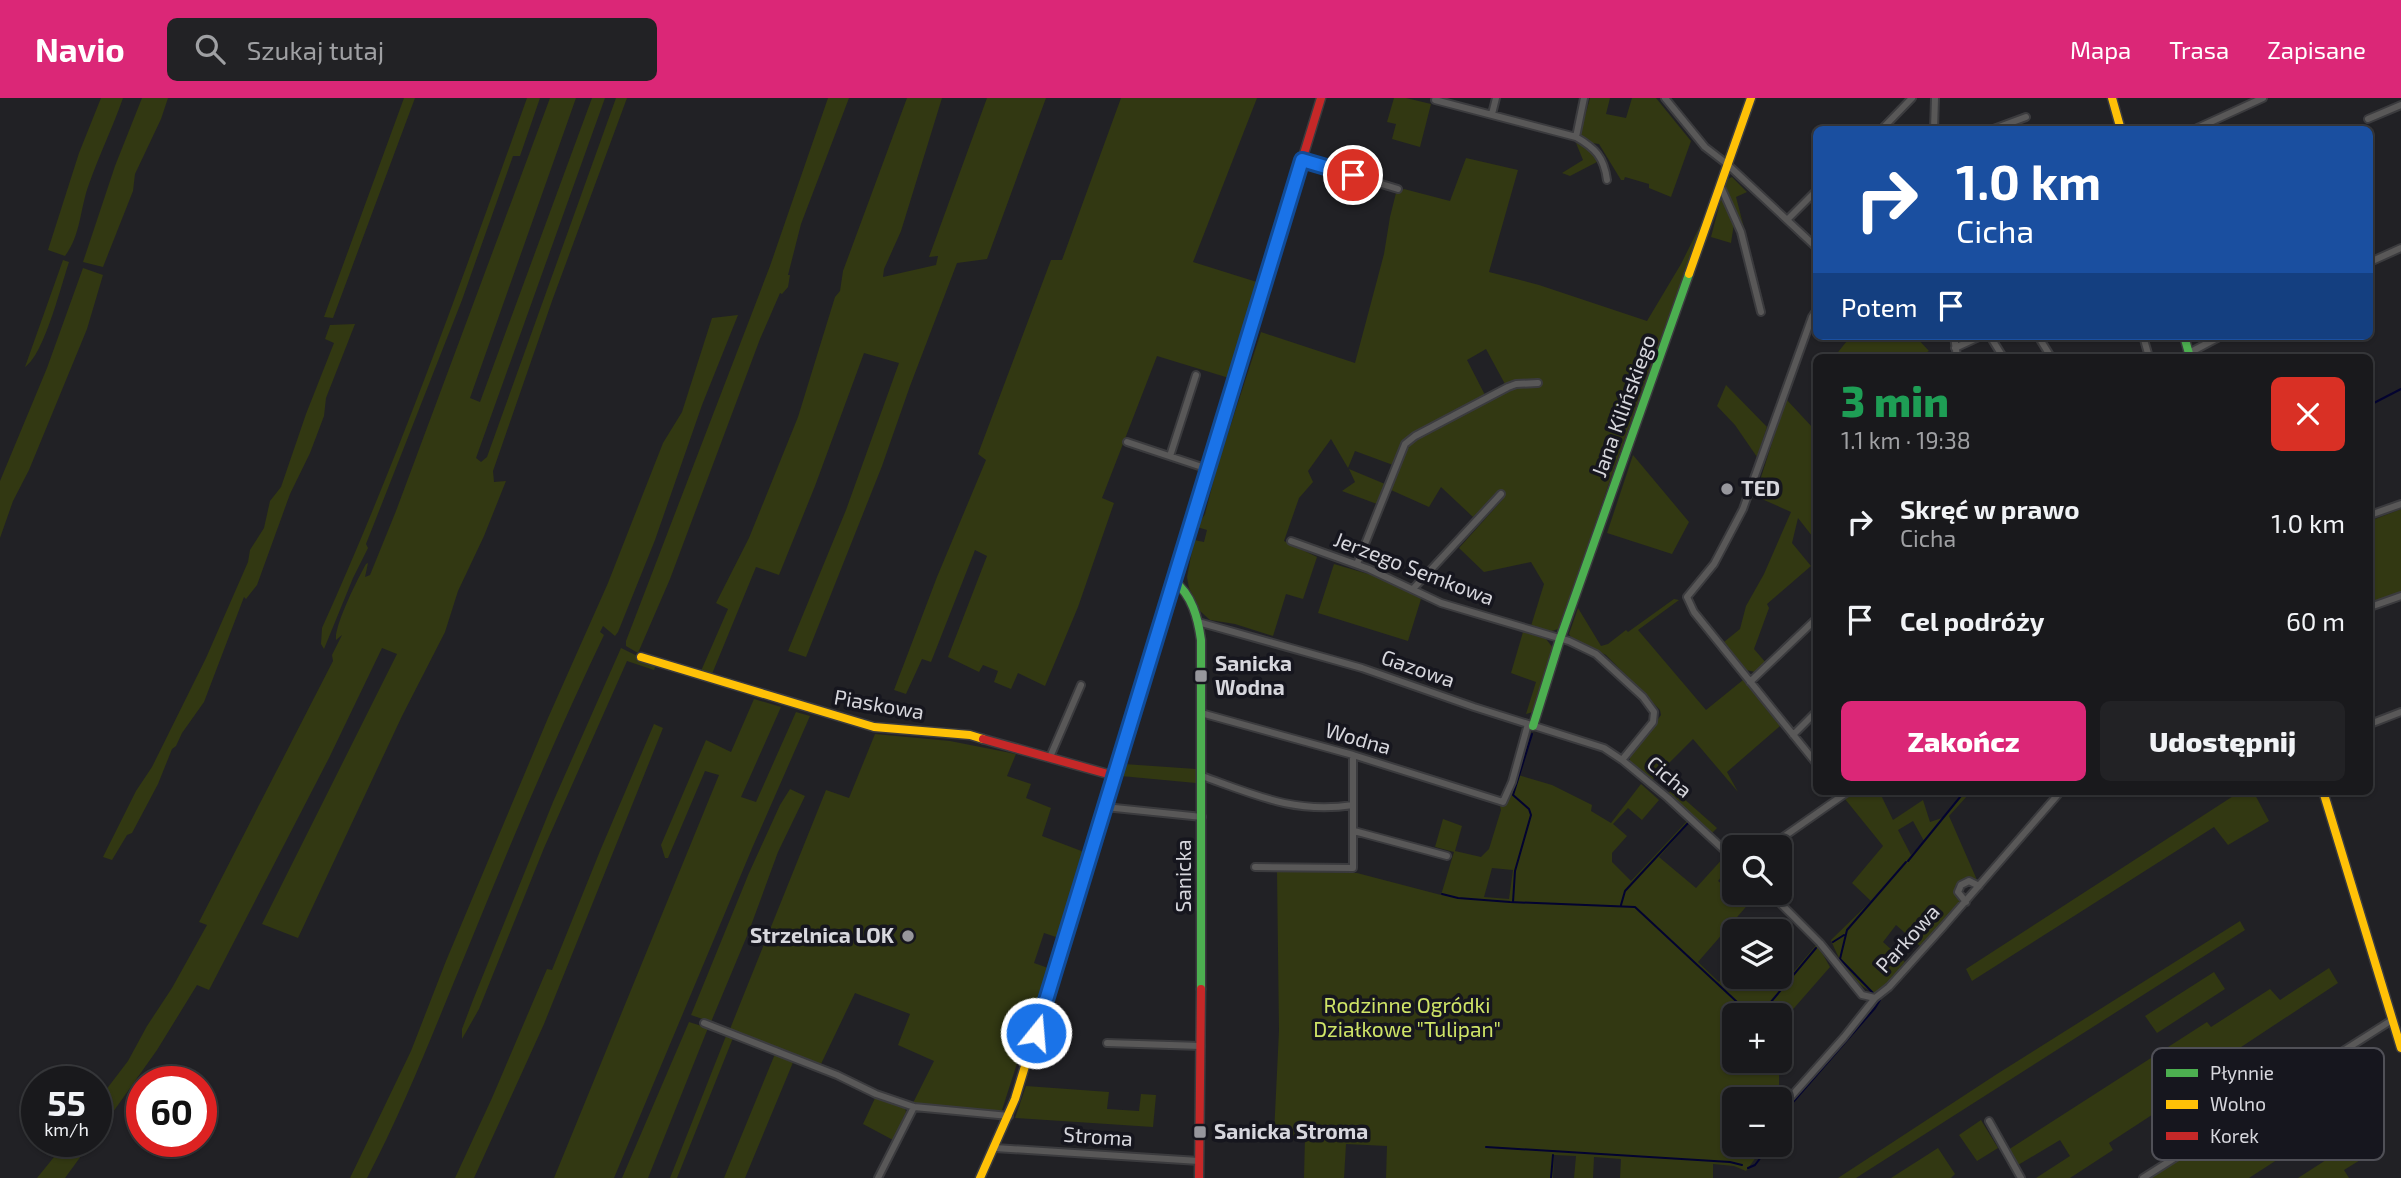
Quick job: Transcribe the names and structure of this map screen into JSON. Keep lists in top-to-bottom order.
{
  "streets": {
    "street": [
      "Jana Kilińskiego",
      "Jerzego Semkowa",
      "Gazowa",
      "Piaskowa",
      "Wodna",
      "Cicha",
      "Sanicka",
      "Parkowa",
      "Stroma"
    ]
  },
  "crossings": [
    ["Jana Kilińskiego", "Jerzego Semkowa"],
    ["Jana Kilińskiego", "Cicha"],
    ["Jerzego Semkowa", "Cicha"],
    ["Gazowa", "Wodna"],
    ["Gazowa", "Cicha"],
    ["Gazowa", "Sanicka"],
    ["Wodna", "Sanicka"],
    ["Sanicka", "Stroma"]
  ],
  "parks": ["Rodzinne Ogródki Działkowe \"Tulipan\""],
  "places": {
    "other": ["TED", "Strzelnica LOK"],
    "transit": ["Sanicka Wodna", "Sanicka Stroma"]
  },
  "legend": ["Płynnie", "Wolno", "Korek"],
  "page": {
    "header": "Navio",
    "search": "Szukaj tutaj",
    "nav": ["Mapa", "Trasa", "Zapisane"],
    "turn": ["1.0 km", "Cicha"],
    "then": "Potem",
    "heading": ["3 min", "1.1 km · 19:38"],
    "list": [
      {
        "name": "Skręć w prawo",
        "note": "Cicha",
        "value": "1.0 km"
      },
      {
        "name": "Cel podróży",
        "value": "60 m"
      }
    ],
    "buttons": ["Zakończ", "Udostępnij"],
    "map_buttons": ["+", "−"],
    "speed": "55 km/h",
    "limit": "60"
  }
}
